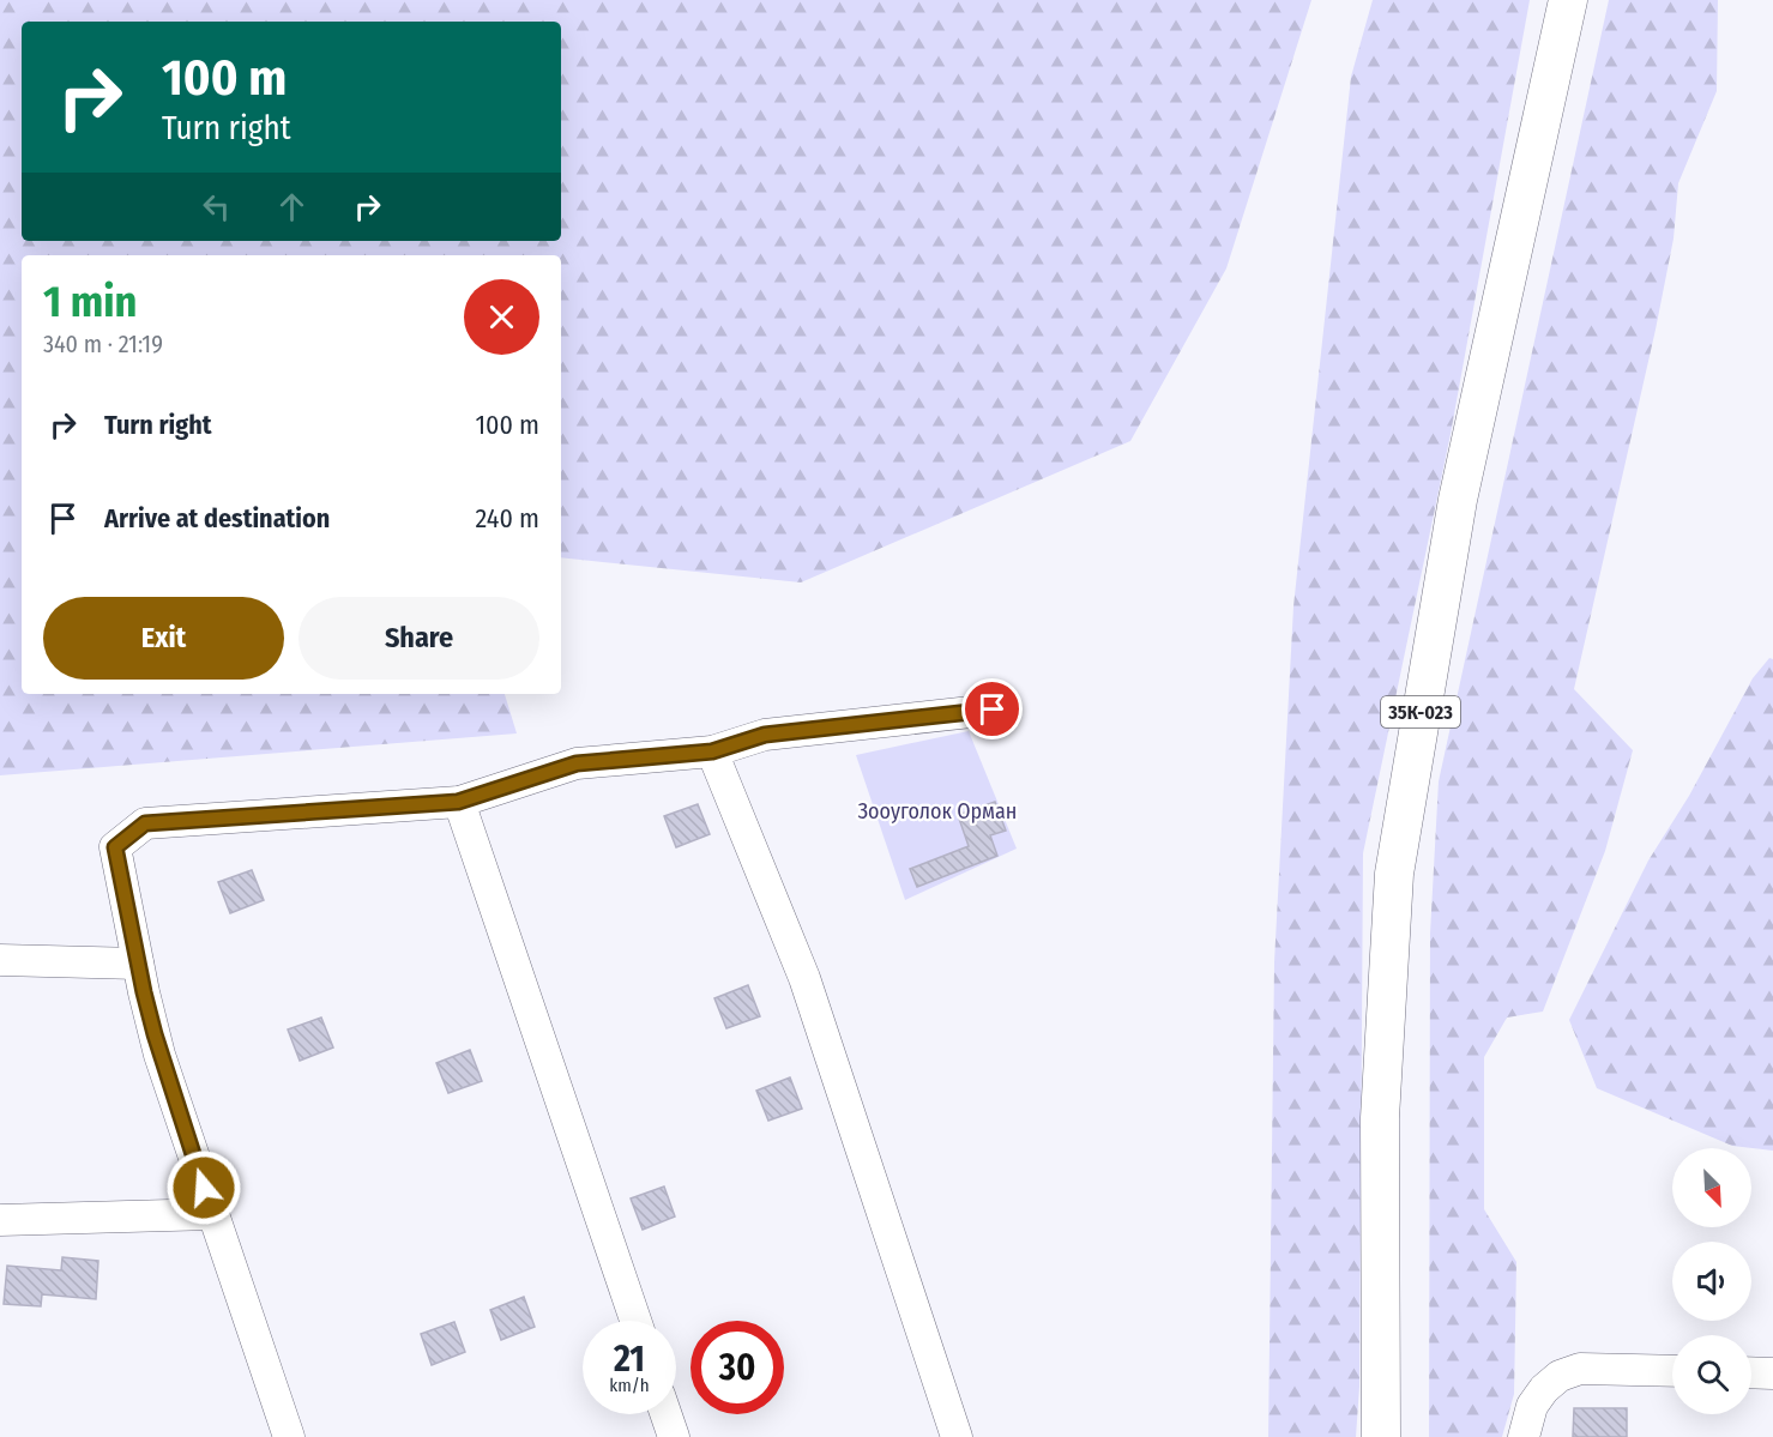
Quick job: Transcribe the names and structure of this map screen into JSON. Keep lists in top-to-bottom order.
{
  "streets": {
    "main road": ["35К-023"]
  },
  "parks": ["Зооуголок Орман"],
  "north": "bottom right",
  "page": {
    "turn": ["100 m", "Turn right"],
    "heading": ["1 min", "340 m · 21:19"],
    "list": [
      {
        "name": "Turn right",
        "value": "100 m"
      },
      {
        "name": "Arrive at destination",
        "value": "240 m"
      }
    ],
    "buttons": ["Exit", "Share"],
    "speed": "21 km/h",
    "limit": "30"
  }
}
